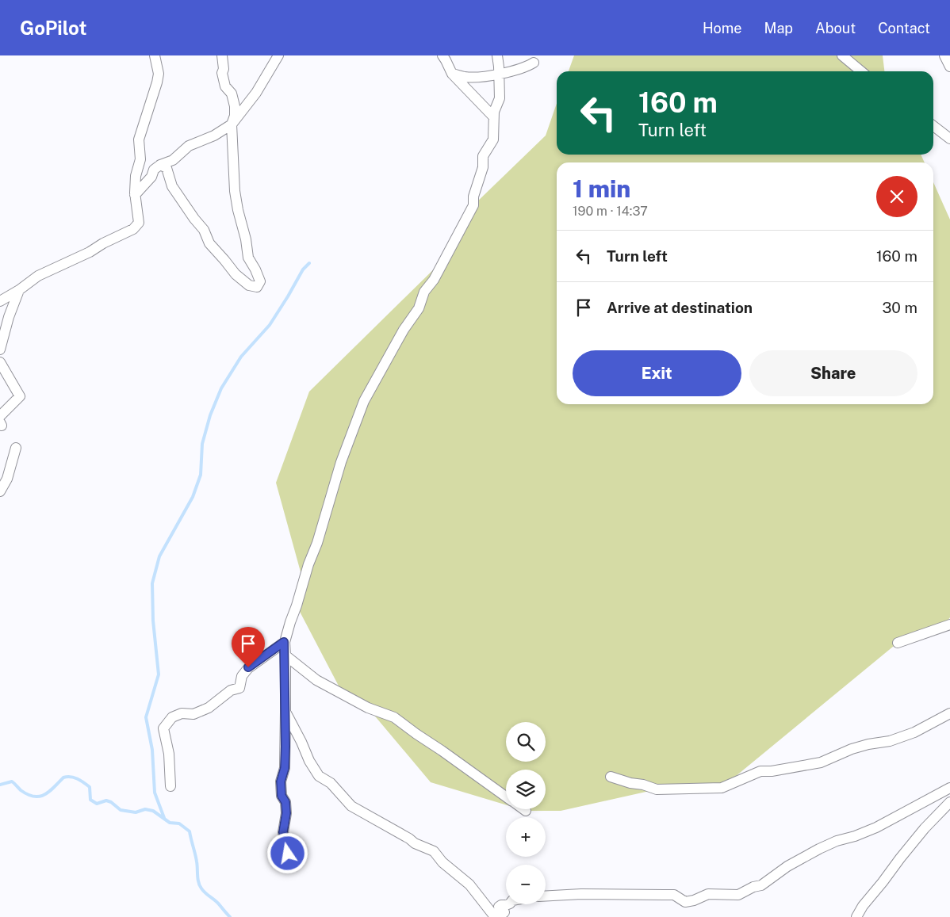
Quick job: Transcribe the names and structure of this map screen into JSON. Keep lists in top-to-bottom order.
{
  "page": {
    "header": "GoPilot",
    "nav": [
      "Home",
      "Map",
      "About",
      "Contact"
    ],
    "turn": ["160 m", "Turn left"],
    "heading": ["1 min", "190 m · 14:37"],
    "list": [
      {
        "name": "Turn left",
        "value": "160 m"
      },
      {
        "name": "Arrive at destination",
        "value": "30 m"
      }
    ],
    "buttons": ["Exit", "Share"],
    "map_buttons": ["+", "−"]
  }
}
